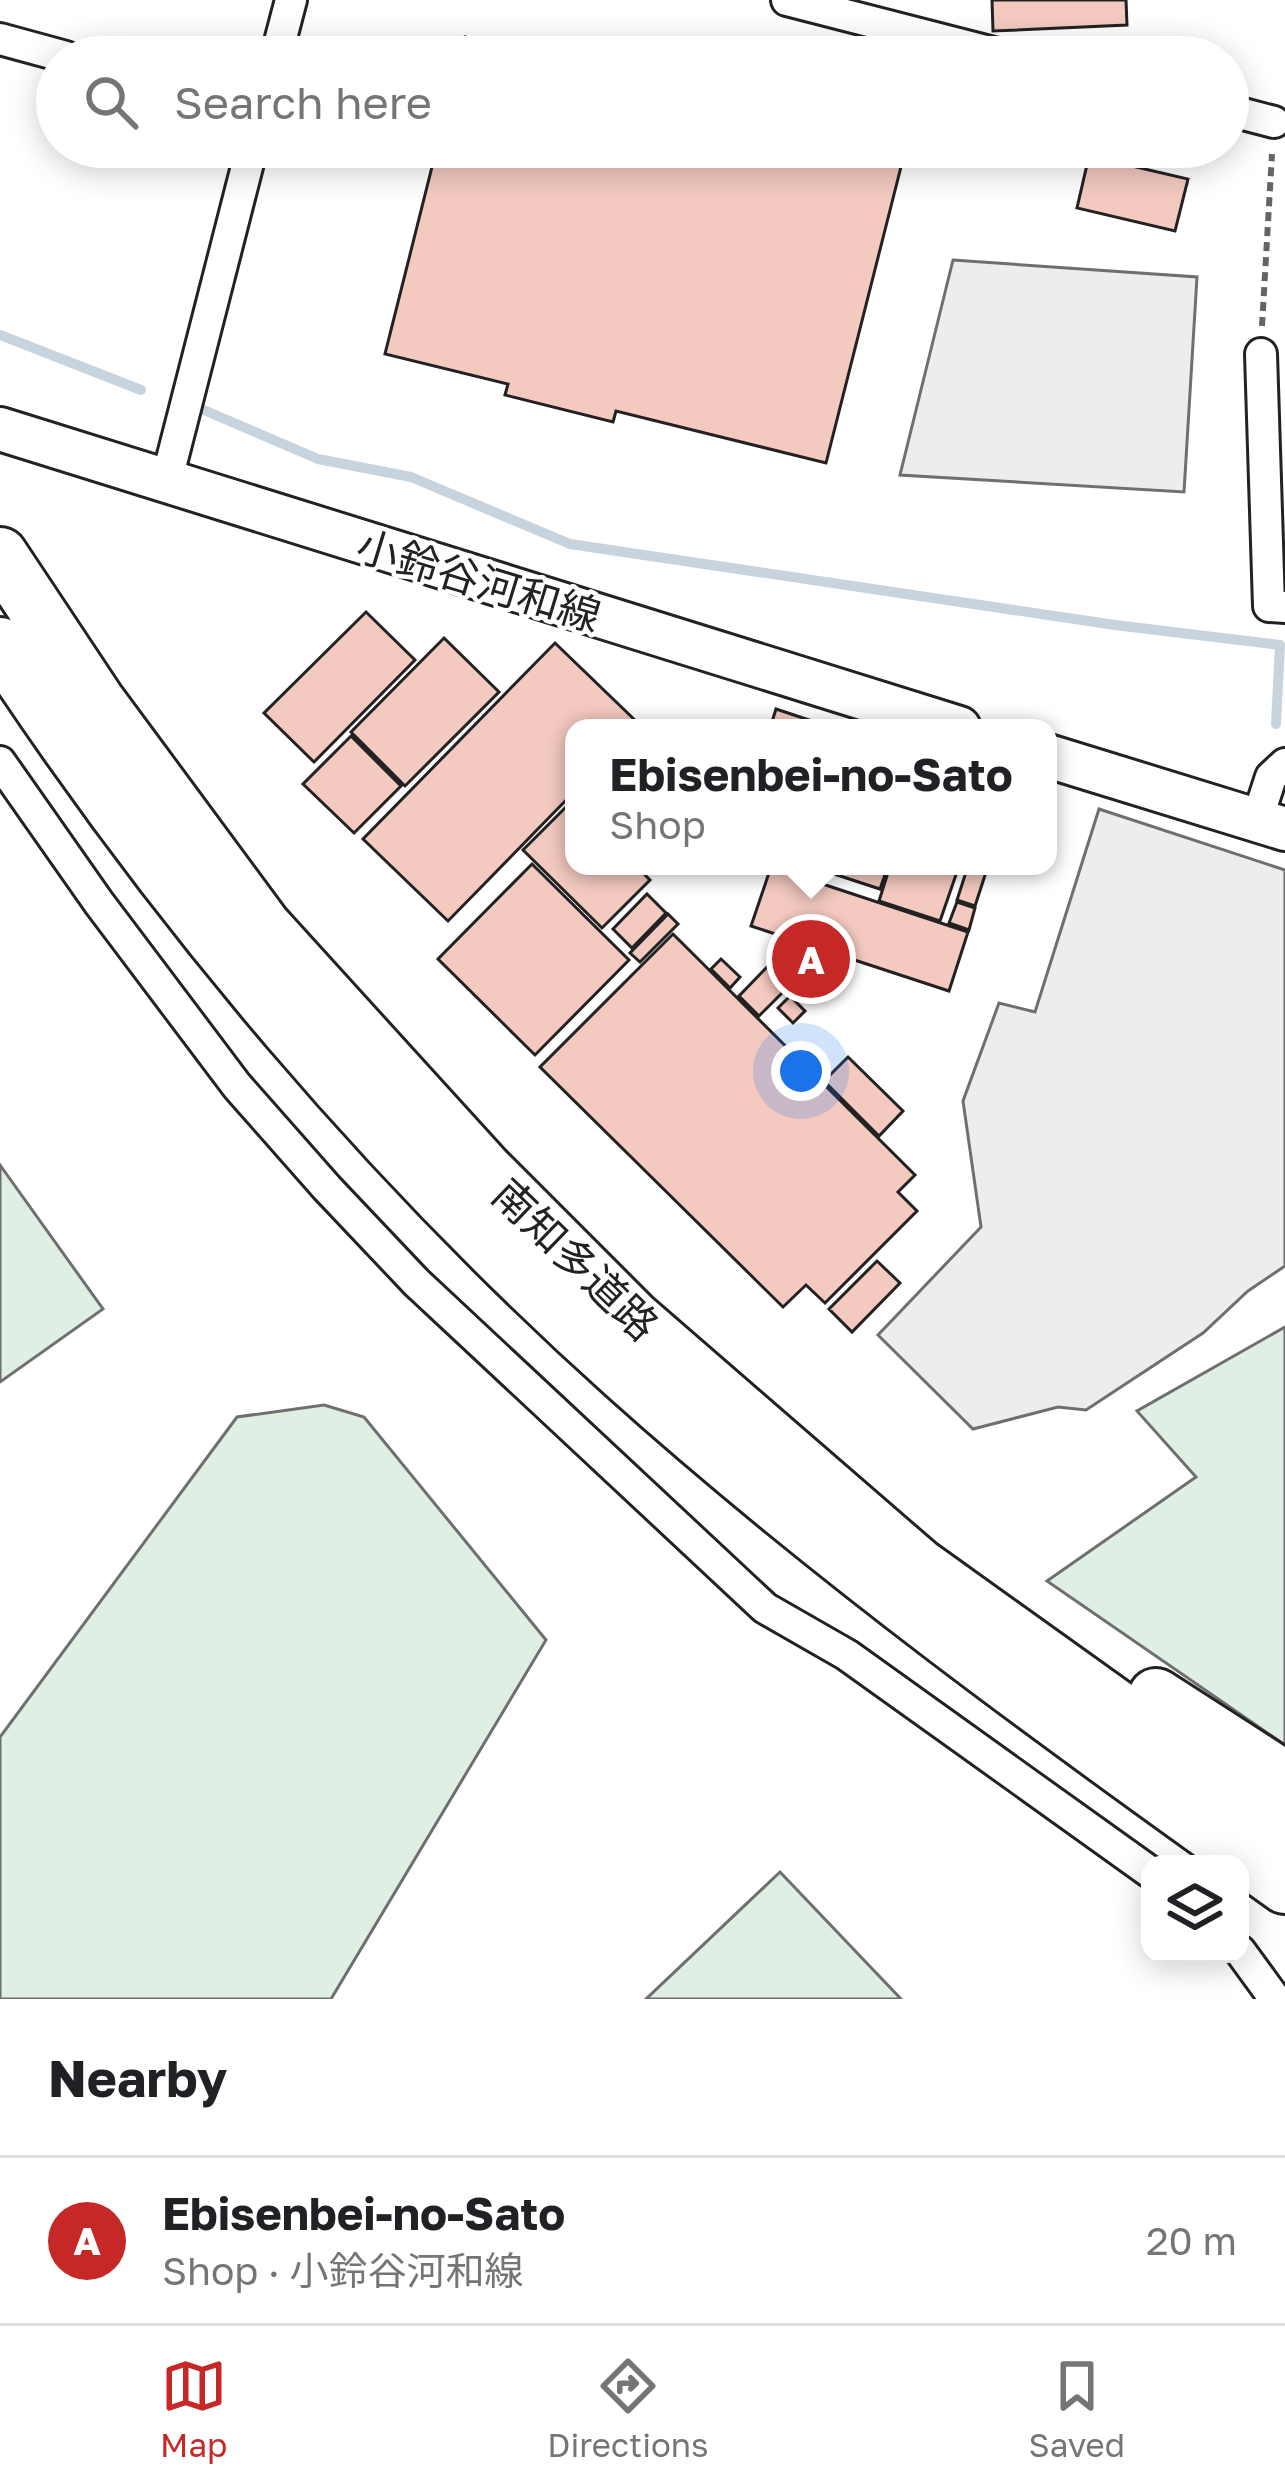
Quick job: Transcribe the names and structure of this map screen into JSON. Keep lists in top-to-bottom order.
{
  "streets": {
    "highway": ["南知多道路"],
    "main road": ["小鈴谷河和線"]
  },
  "page": {
    "search": "Search here",
    "popup": ["Ebisenbei-no-Sato", "Shop"],
    "pins": "A",
    "heading": "Nearby",
    "list": [
      {
        "mark": "A",
        "name": "Ebisenbei-no-Sato",
        "note": "Shop · 小鈴谷河和線",
        "value": "20 m"
      }
    ],
    "nav": ["Map", "Directions", "Saved"]
  }
}
